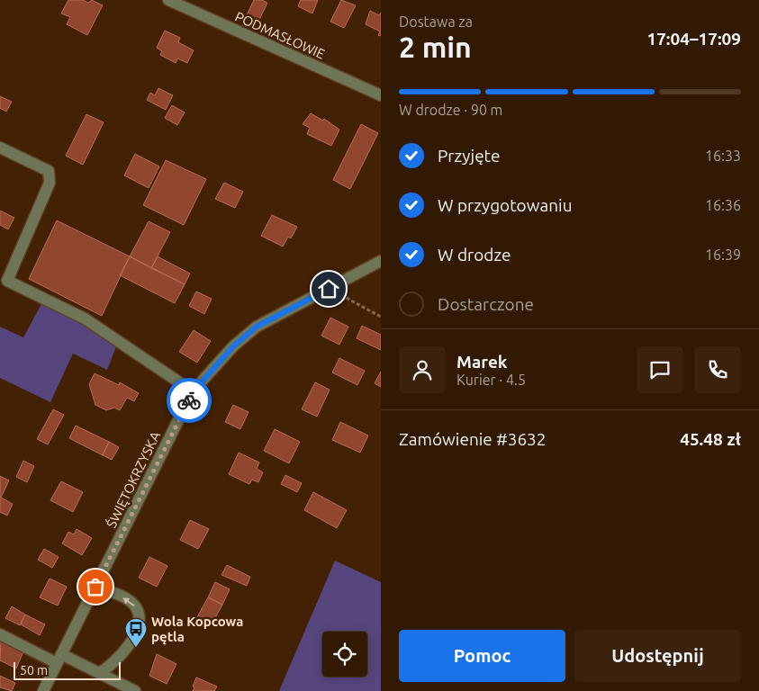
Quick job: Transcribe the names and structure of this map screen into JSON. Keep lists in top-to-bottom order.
{
  "streets": {
    "street": ["PODMASŁOWIE", "ŚWIĘTOKRZYSKA"]
  },
  "places": {
    "bus stop": ["Wola Kopcowa pętla"]
  },
  "scale_bar": "50 m",
  "page": {
    "heading": ["2 min", "Dostawa za", "17:04–17:09"],
    "panel": [
      "Marek",
      "Kurier · 4.5",
      "Zamówienie #3632",
      "45.48 zł"
    ],
    "bar": "W drodze · 90 m",
    "list": [
      ["Przyjęte", "16:33"],
      ["W przygotowaniu", "16:36"],
      ["W drodze", "16:39"],
      "Dostarczone"
    ],
    "buttons": ["Pomoc", "Udostępnij"],
    "scale": "50 m"
  }
}
